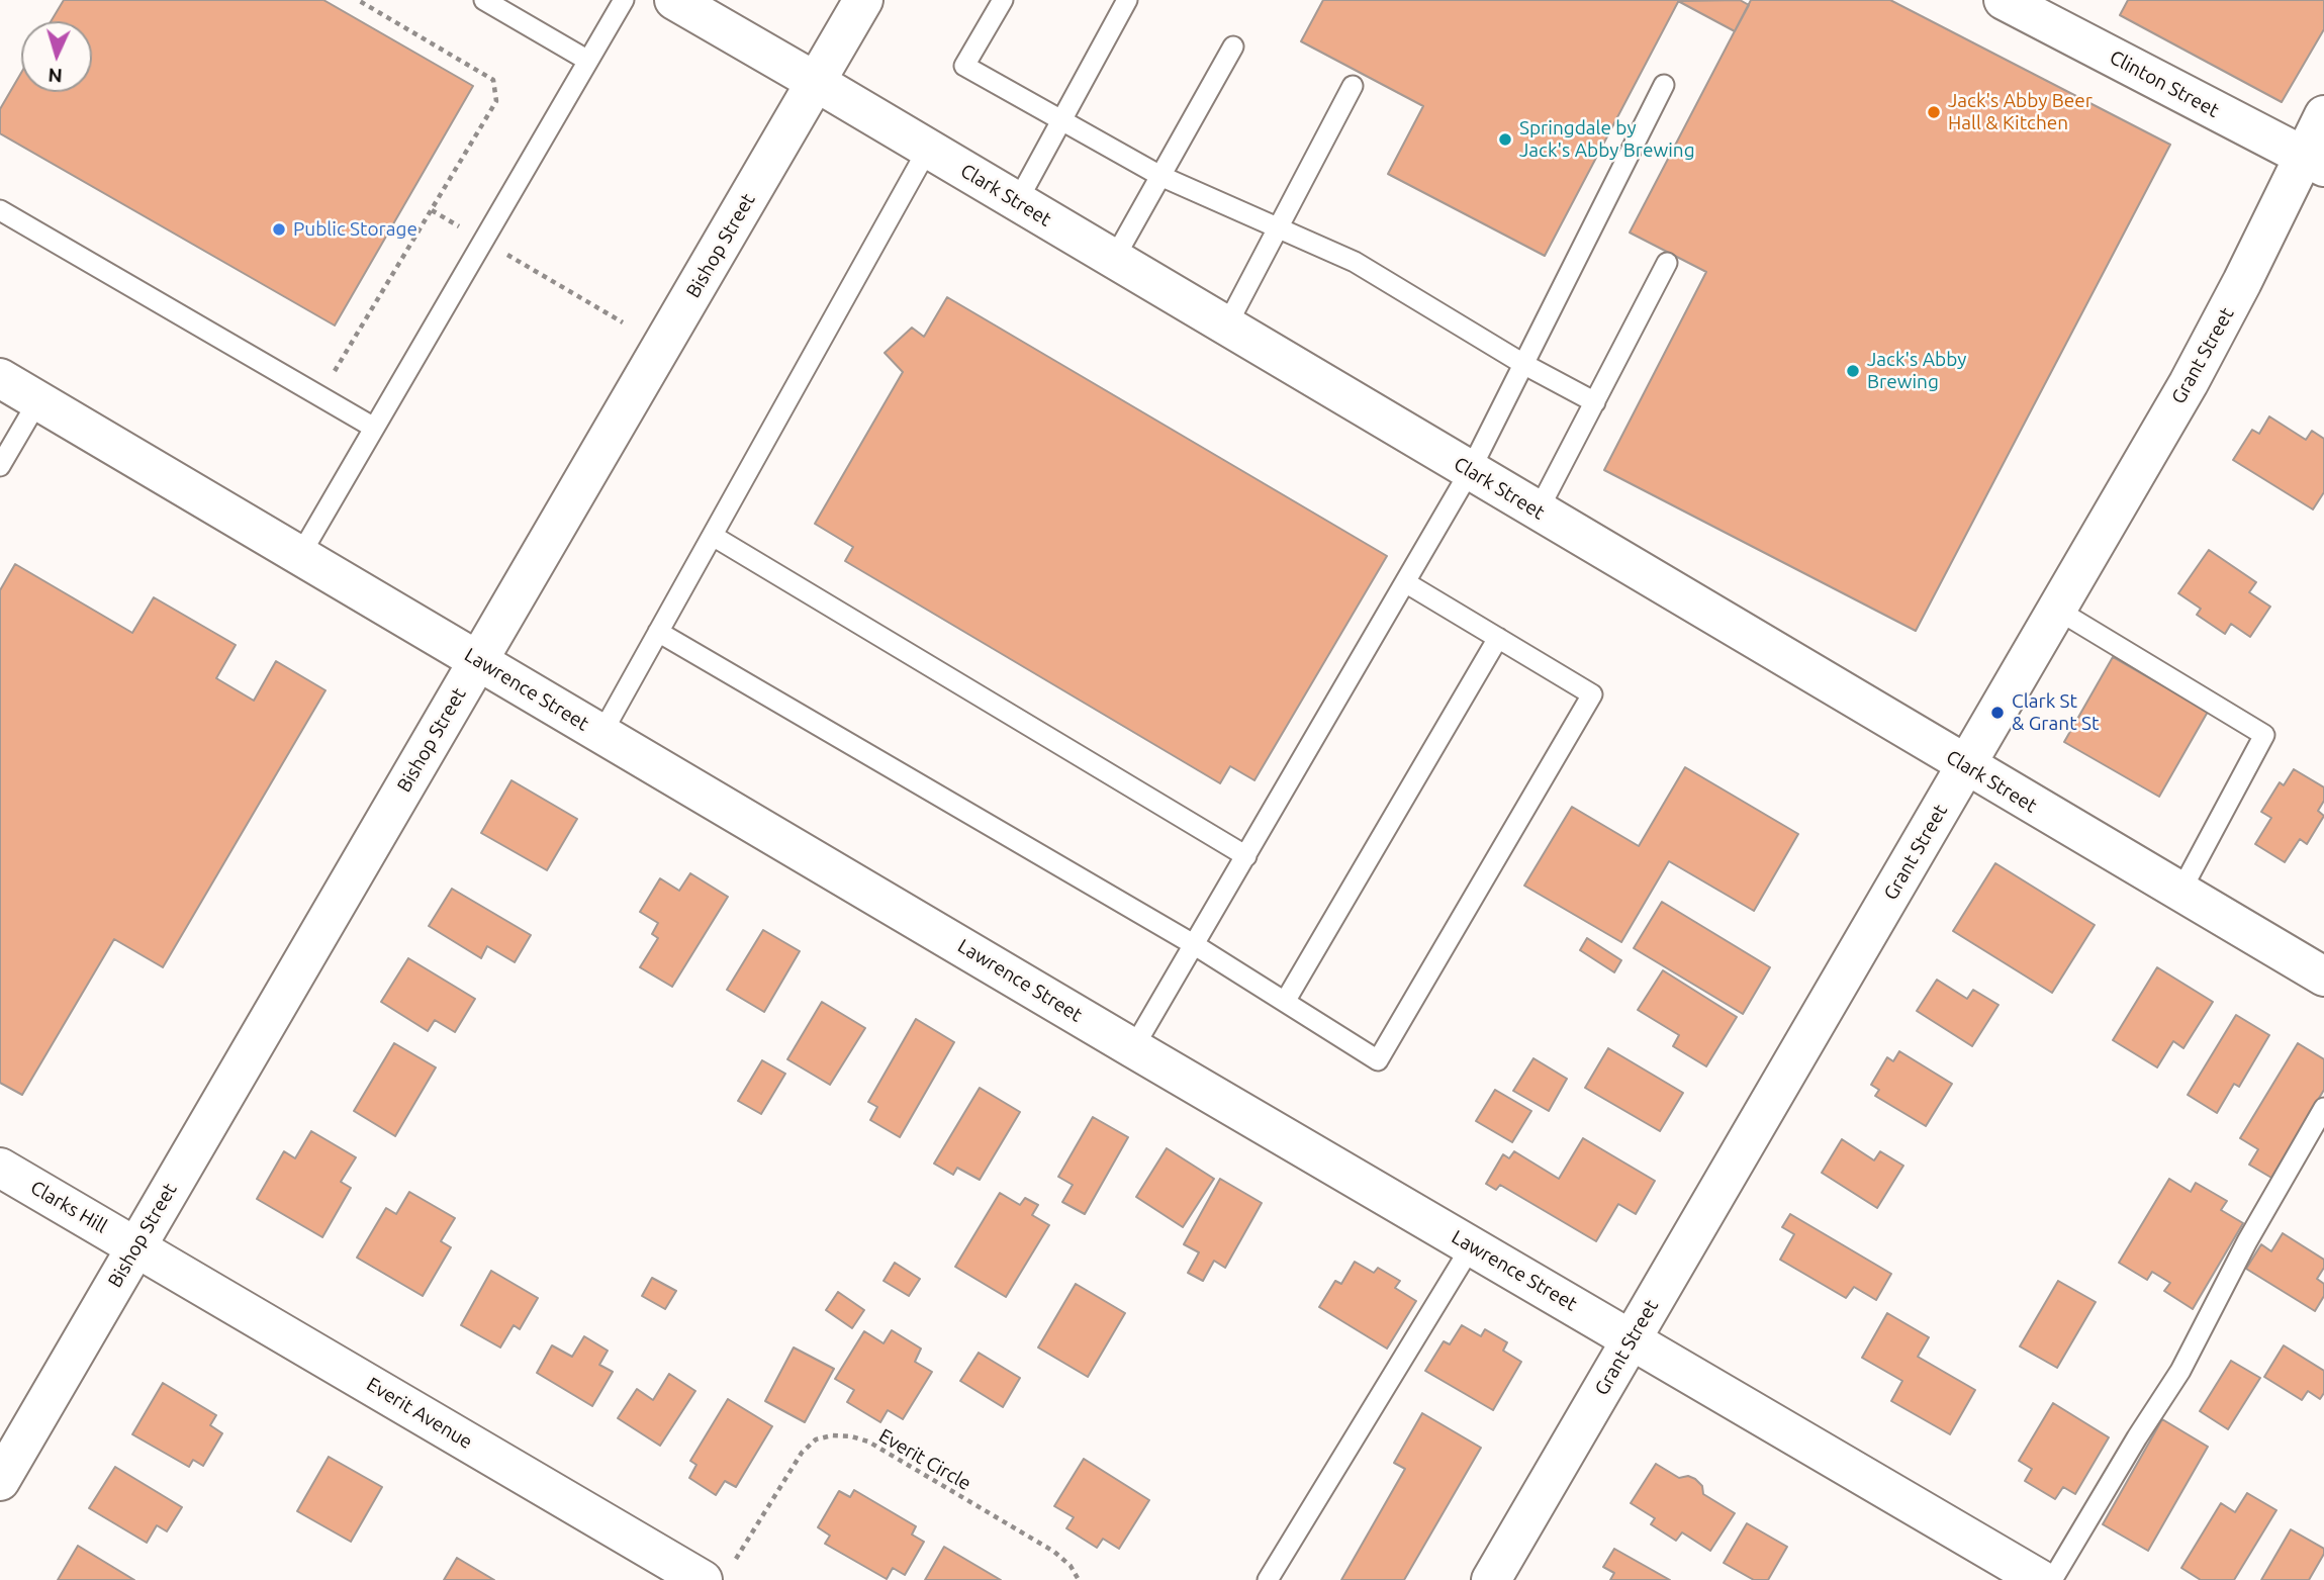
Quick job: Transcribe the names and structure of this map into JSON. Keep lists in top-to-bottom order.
{
  "streets": {
    "street": [
      "Clinton Street",
      "Clark Street",
      "Bishop Street",
      "Grant Street",
      "Lawrence Street",
      "Clarks Hill",
      "Everit Avenue"
    ],
    "path": ["Everit Circle"]
  },
  "crossings": [
    ["Clinton Street", "Grant Street"],
    ["Clark Street", "Bishop Street"],
    ["Clark Street", "Grant Street"],
    ["Bishop Street", "Lawrence Street"],
    ["Bishop Street", "Clarks Hill"],
    ["Bishop Street", "Everit Avenue"],
    ["Grant Street", "Lawrence Street"],
    ["Clarks Hill", "Everit Avenue"]
  ],
  "places": [
    "Jack's Abby Beer Hall & Kitchen",
    "Springdale by Jack's Abby Brewing",
    "Public Storage",
    "Jack's Abby Brewing",
    "Clark St & Grant St"
  ],
  "north": "bottom"
}
